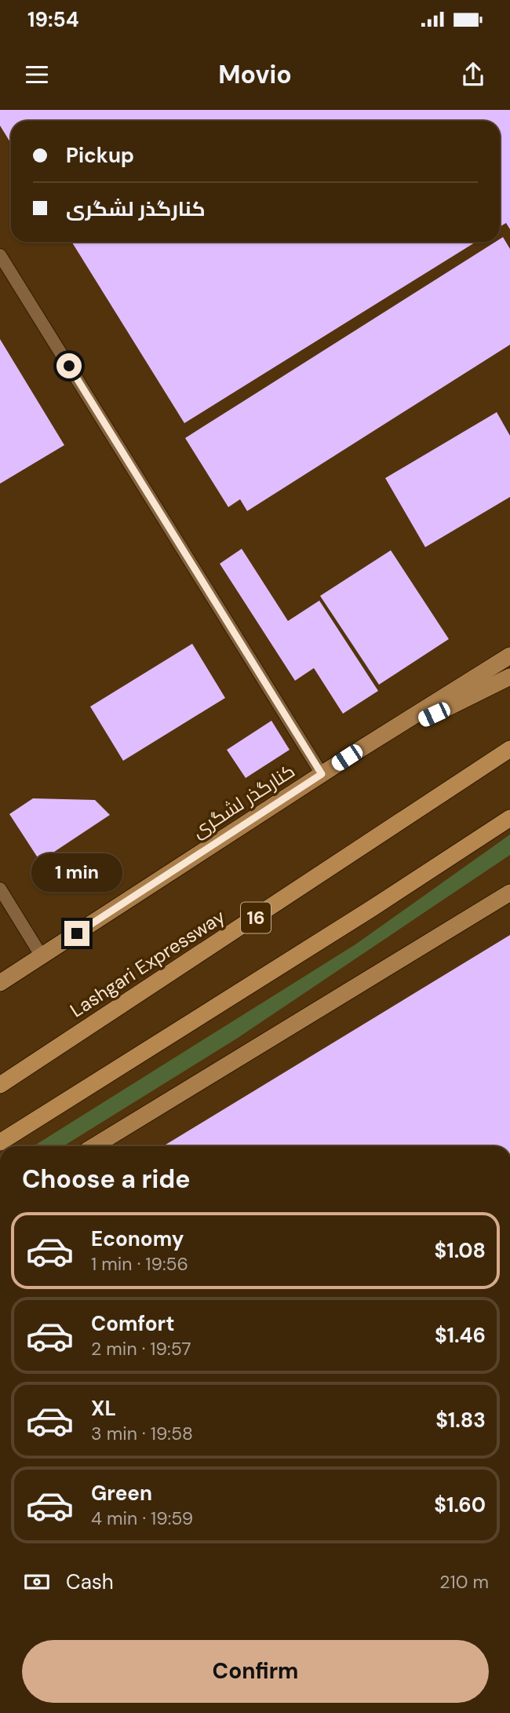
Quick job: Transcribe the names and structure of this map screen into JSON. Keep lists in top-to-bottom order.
{
  "streets": {
    "highway": ["16", "Lashgari Expressway"],
    "main road": ["کنارگذر لشگری"]
  },
  "page": {
    "status": "19:54",
    "header": "Movio",
    "banner": ["Pickup", "کنارگذر لشگری"],
    "bubble": "1 min",
    "heading": "Choose a ride",
    "list": [
      {
        "name": "Economy",
        "note": "1 min · 19:56",
        "value": "$1.08"
      },
      {
        "name": "Comfort",
        "note": "2 min · 19:57",
        "value": "$1.46"
      },
      {
        "name": "XL",
        "note": "3 min · 19:58",
        "value": "$1.83"
      },
      {
        "name": "Green",
        "note": "4 min · 19:59",
        "value": "$1.60"
      }
    ],
    "pay": ["Cash", "210 m"],
    "buttons": "Confirm"
  }
}
